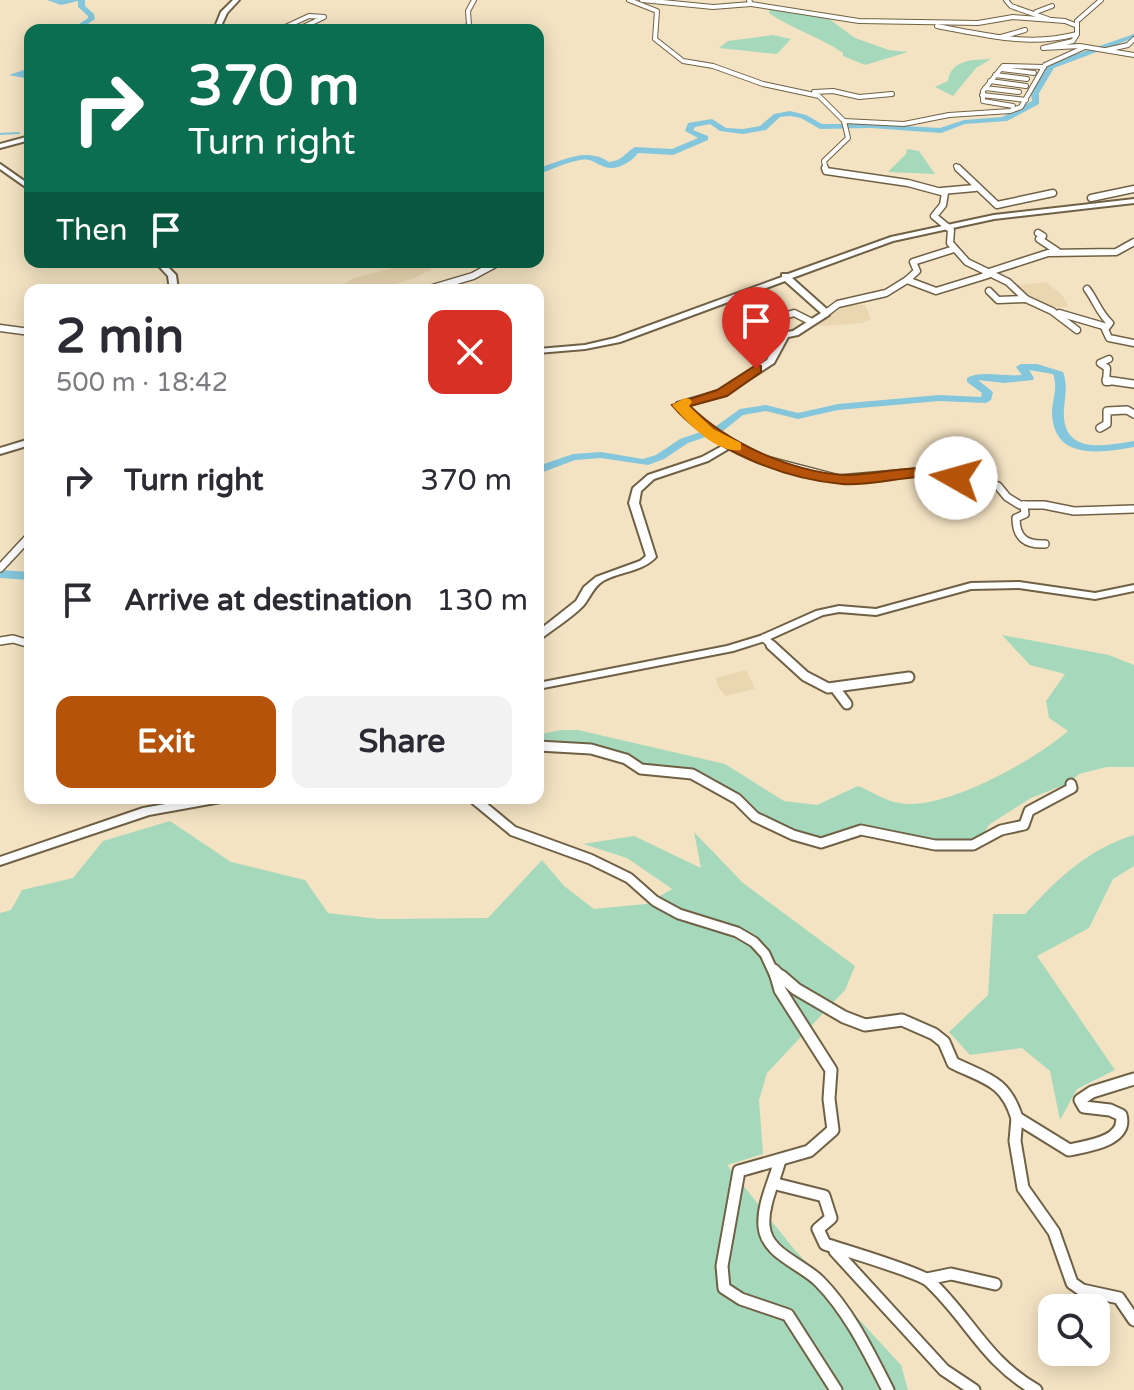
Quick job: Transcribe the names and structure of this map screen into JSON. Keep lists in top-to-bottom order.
{
  "page": {
    "turn": ["370 m", "Turn right"],
    "then": "Then",
    "heading": ["2 min", "500 m · 18:42"],
    "list": [
      {
        "name": "Turn right",
        "value": "370 m"
      },
      {
        "name": "Arrive at destination",
        "value": "130 m"
      }
    ],
    "buttons": ["Exit", "Share"]
  }
}
